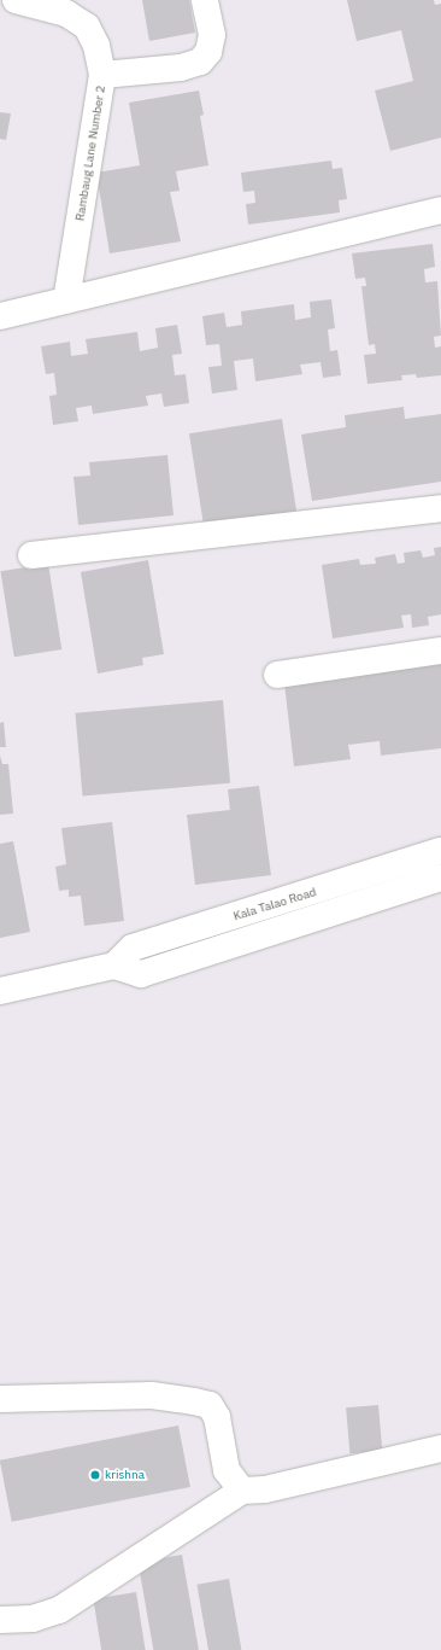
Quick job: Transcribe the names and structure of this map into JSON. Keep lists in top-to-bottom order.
{
  "streets": {
    "street": ["Rambaug Lane Number 2", "Kala Talao Road"]
  },
  "places": ["krishna"]
}
